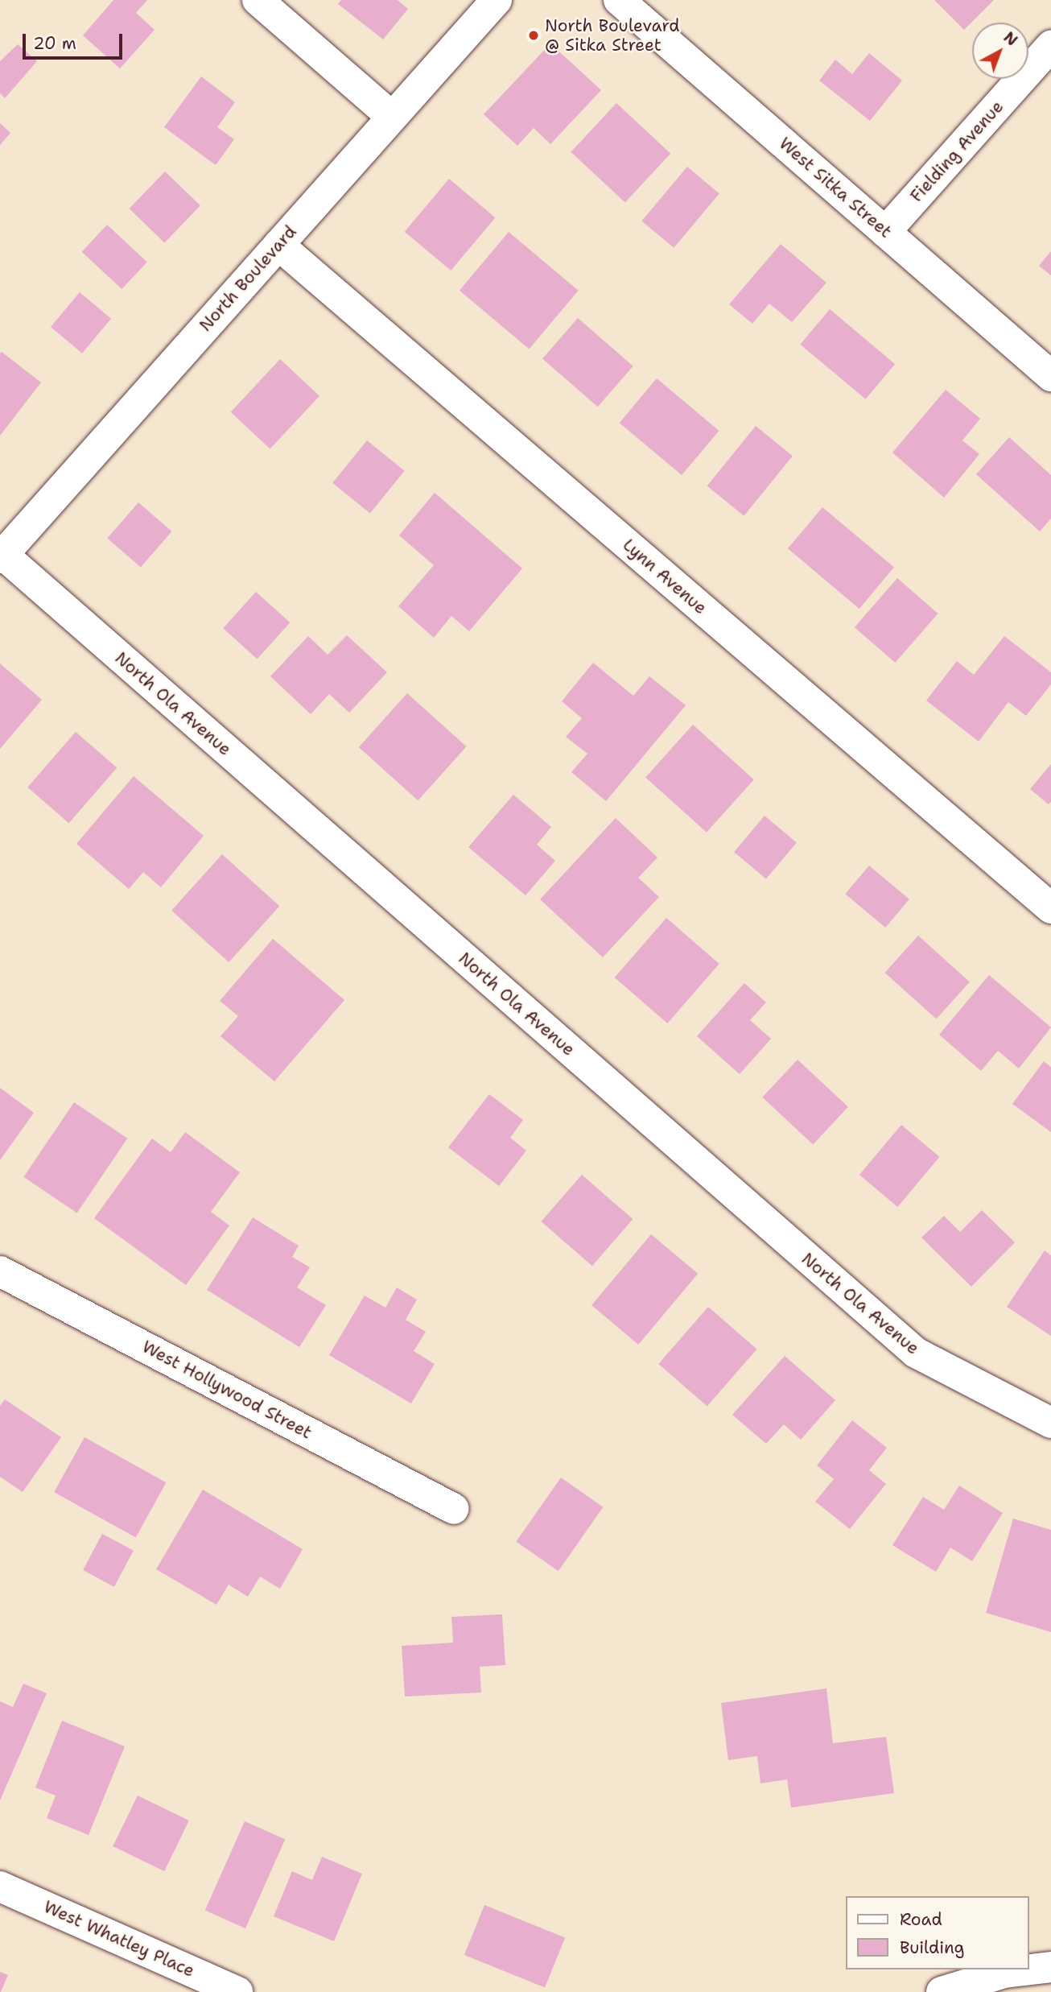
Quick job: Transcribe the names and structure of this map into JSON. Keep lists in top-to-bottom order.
{
  "streets": {
    "street": [
      "Fielding Avenue",
      "West Sitka Street",
      "North Boulevard",
      "Lynn Avenue",
      "North Ola Avenue",
      "West Hollywood Street",
      "West Whatley Place"
    ]
  },
  "crossings": [
    ["Fielding Avenue", "West Sitka Street"],
    ["North Boulevard", "Lynn Avenue"],
    ["North Boulevard", "North Ola Avenue"]
  ],
  "places": ["North Boulevard @ Sitka Street"],
  "legend": ["Road", "Building"],
  "scale_bar": "20 m",
  "north": "top right"
}
